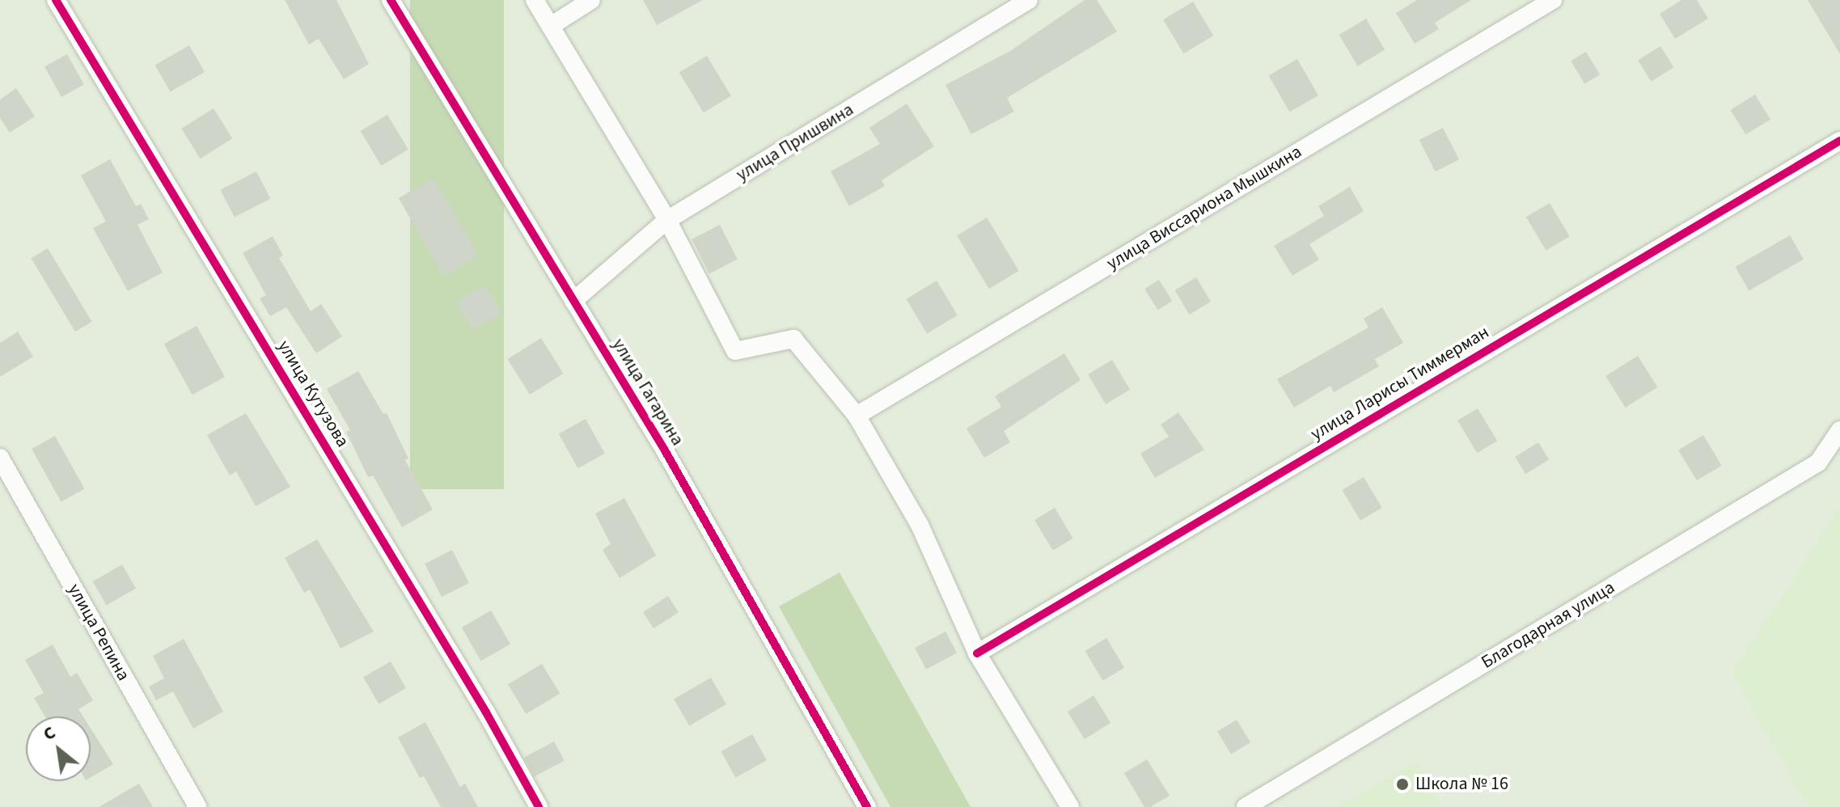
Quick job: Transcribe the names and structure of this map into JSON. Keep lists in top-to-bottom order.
{
  "streets": {
    "street": [
      "улица Пришвина",
      "улица Виссариона Мышкина",
      "улица Ларисы Тиммерман",
      "улица Гагарина",
      "улица Кутузова",
      "Благодарная улица",
      "улица Репина"
    ]
  },
  "crossings": [
    ["улица Пришвина", "улица Гагарина"]
  ],
  "places": ["Школа № 16"],
  "north": "top left"
}
